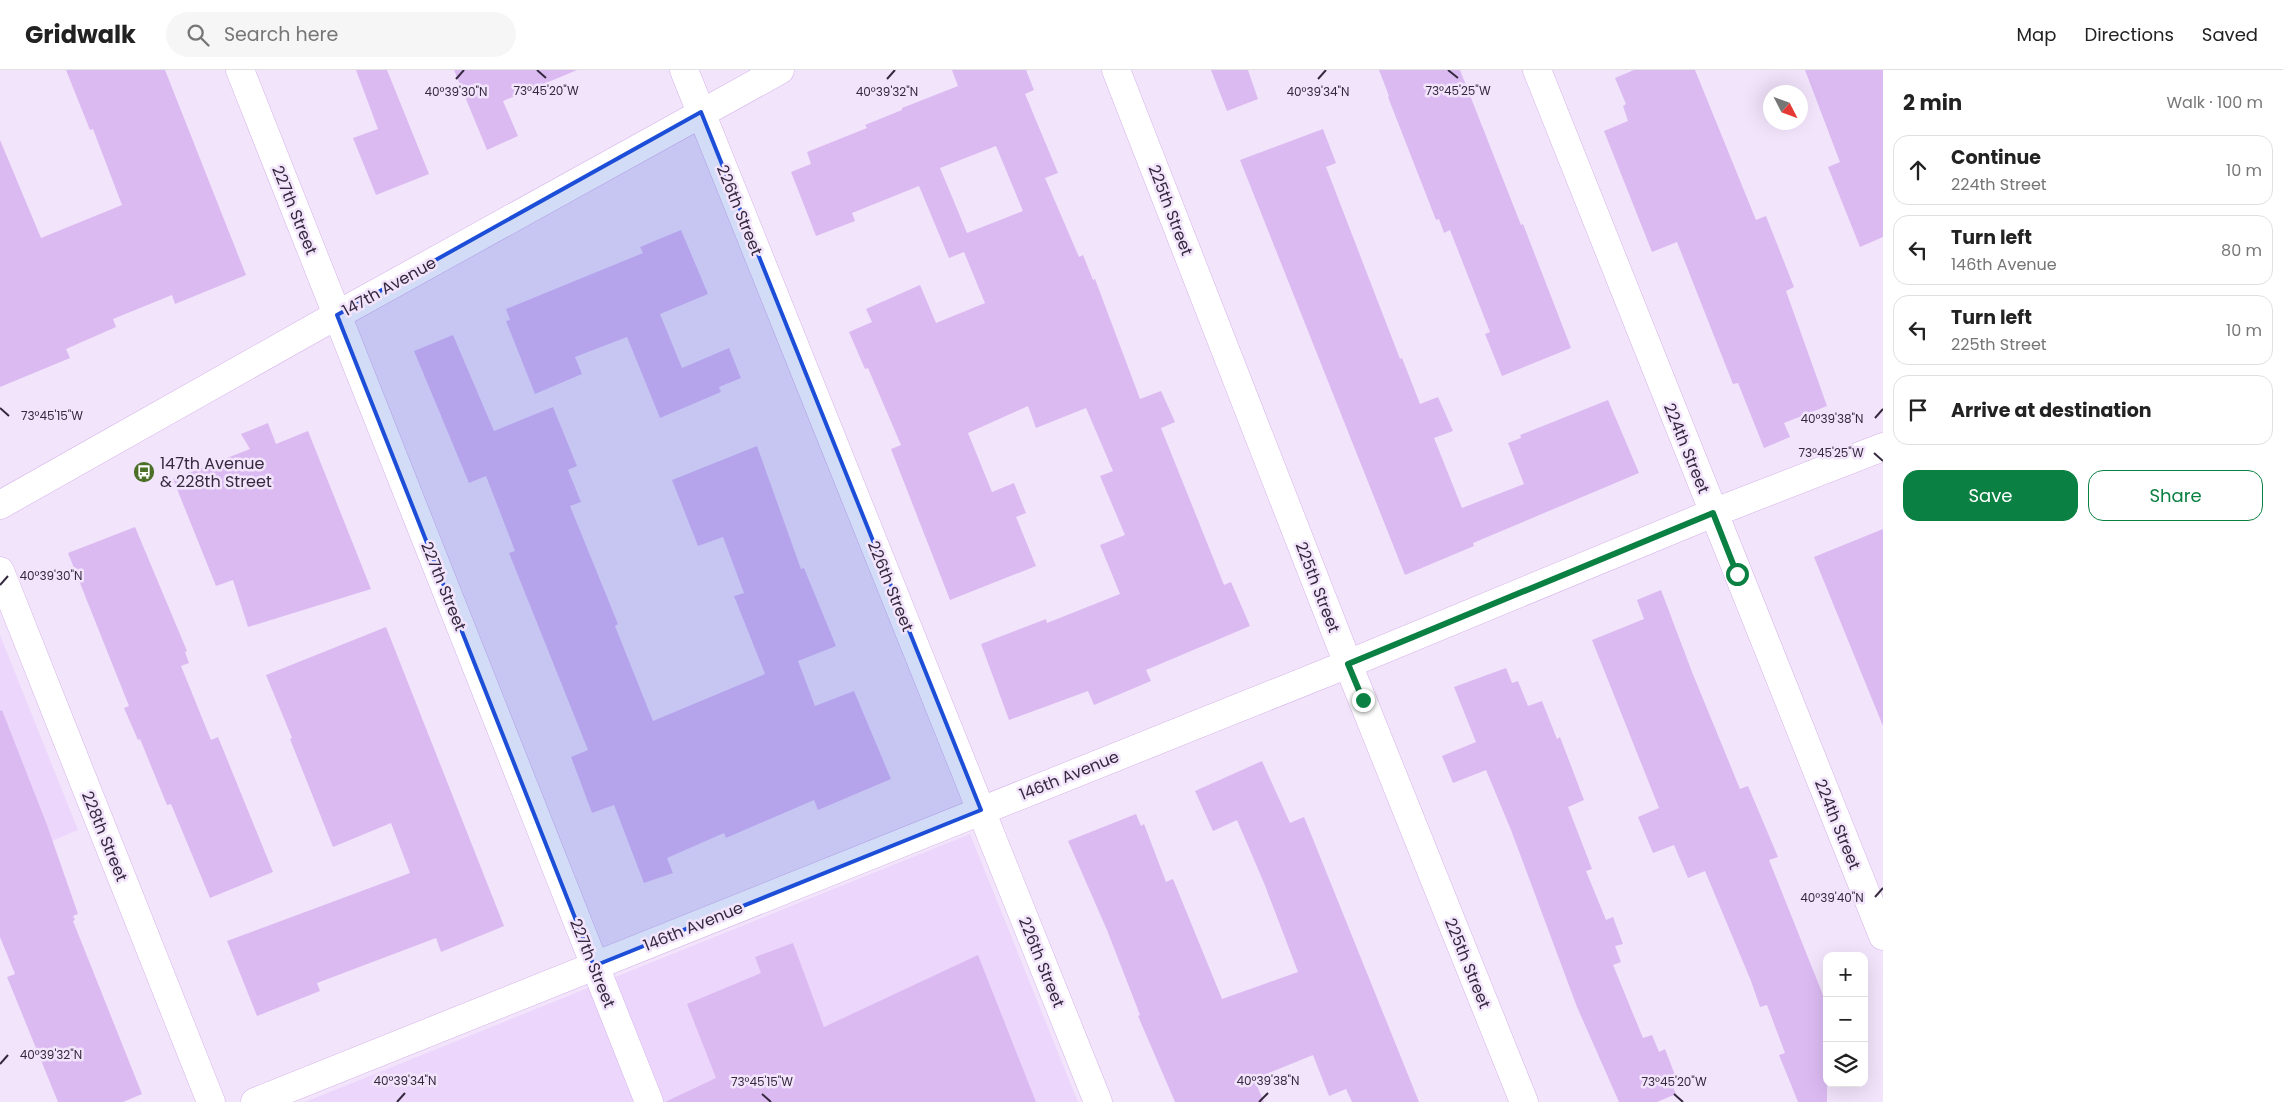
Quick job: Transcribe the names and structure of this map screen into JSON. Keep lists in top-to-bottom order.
{
  "streets": {
    "street": [
      "227th Street",
      "226th Street",
      "225th Street",
      "147th Avenue",
      "224th Street",
      "146th Avenue",
      "228th Street"
    ]
  },
  "crossings": [
    ["227th Street", "147th Avenue"],
    ["227th Street", "146th Avenue"],
    ["226th Street", "147th Avenue"],
    ["226th Street", "146th Avenue"],
    ["225th Street", "146th Avenue"],
    ["224th Street", "146th Avenue"]
  ],
  "places": {
    "bus stop": ["147th Avenue & 228th Street"]
  },
  "north": "bottom right",
  "page": {
    "header": "Gridwalk",
    "search": "Search here",
    "nav": ["Map", "Directions", "Saved"],
    "heading": ["2 min", "Walk · 100 m"],
    "list": [
      ["Continue", "224th Street", "10 m"],
      ["Turn left", "146th Avenue", "80 m"],
      ["Turn left", "225th Street", "10 m"],
      "Arrive at destination"
    ],
    "buttons": ["Save", "Share"],
    "map_buttons": ["+", "−"]
  },
  "coordinates": [
    "73°45'20\"W",
    "73°45'25\"W",
    "40°39'30\"N",
    "40°39'32\"N",
    "40°39'34\"N",
    "73°45'15\"W",
    "40°39'38\"N",
    "40°39'40\"N"
  ]
}
